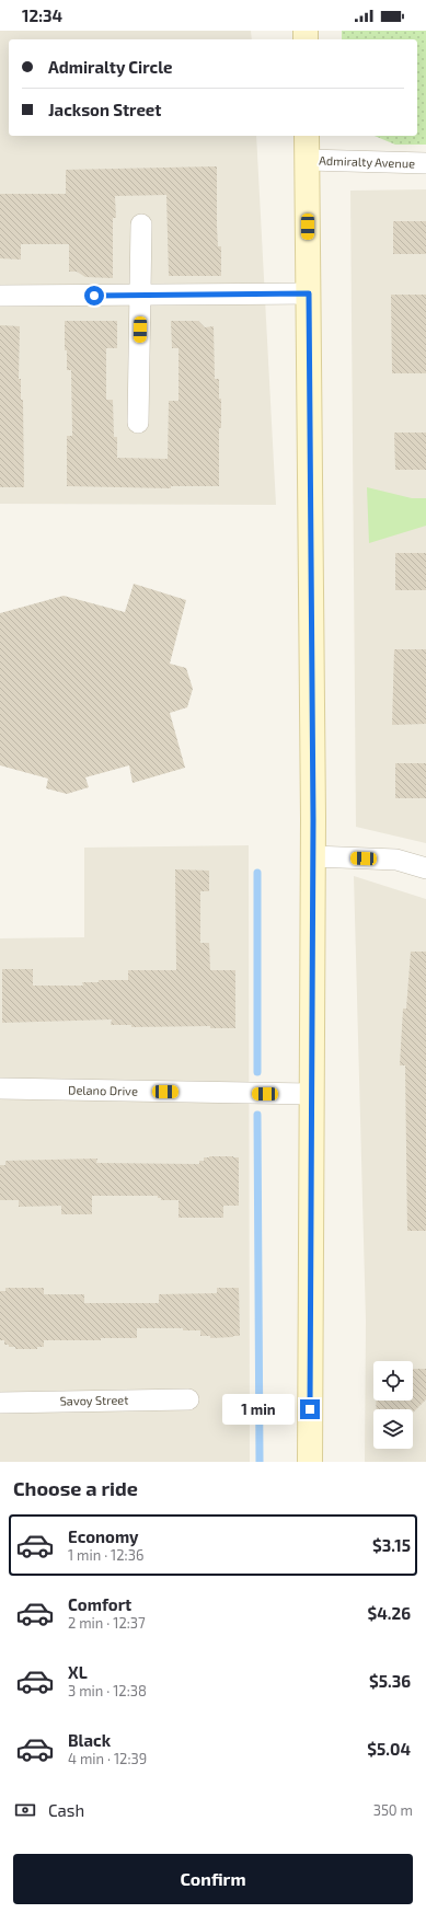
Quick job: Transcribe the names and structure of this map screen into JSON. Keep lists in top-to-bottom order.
{
  "streets": {
    "street": ["Admiralty Avenue", "Delano Drive", "Savoy Street"]
  },
  "page": {
    "status": "12:34",
    "banner": ["Admiralty Circle", "Jackson Street"],
    "bubble": "1 min",
    "heading": "Choose a ride",
    "list": [
      {
        "name": "Economy",
        "note": "1 min · 12:36",
        "value": "$3.15"
      },
      {
        "name": "Comfort",
        "note": "2 min · 12:37",
        "value": "$4.26"
      },
      {
        "name": "XL",
        "note": "3 min · 12:38",
        "value": "$5.36"
      },
      {
        "name": "Black",
        "note": "4 min · 12:39",
        "value": "$5.04"
      }
    ],
    "pay": ["Cash", "350 m"],
    "buttons": "Confirm"
  }
}
